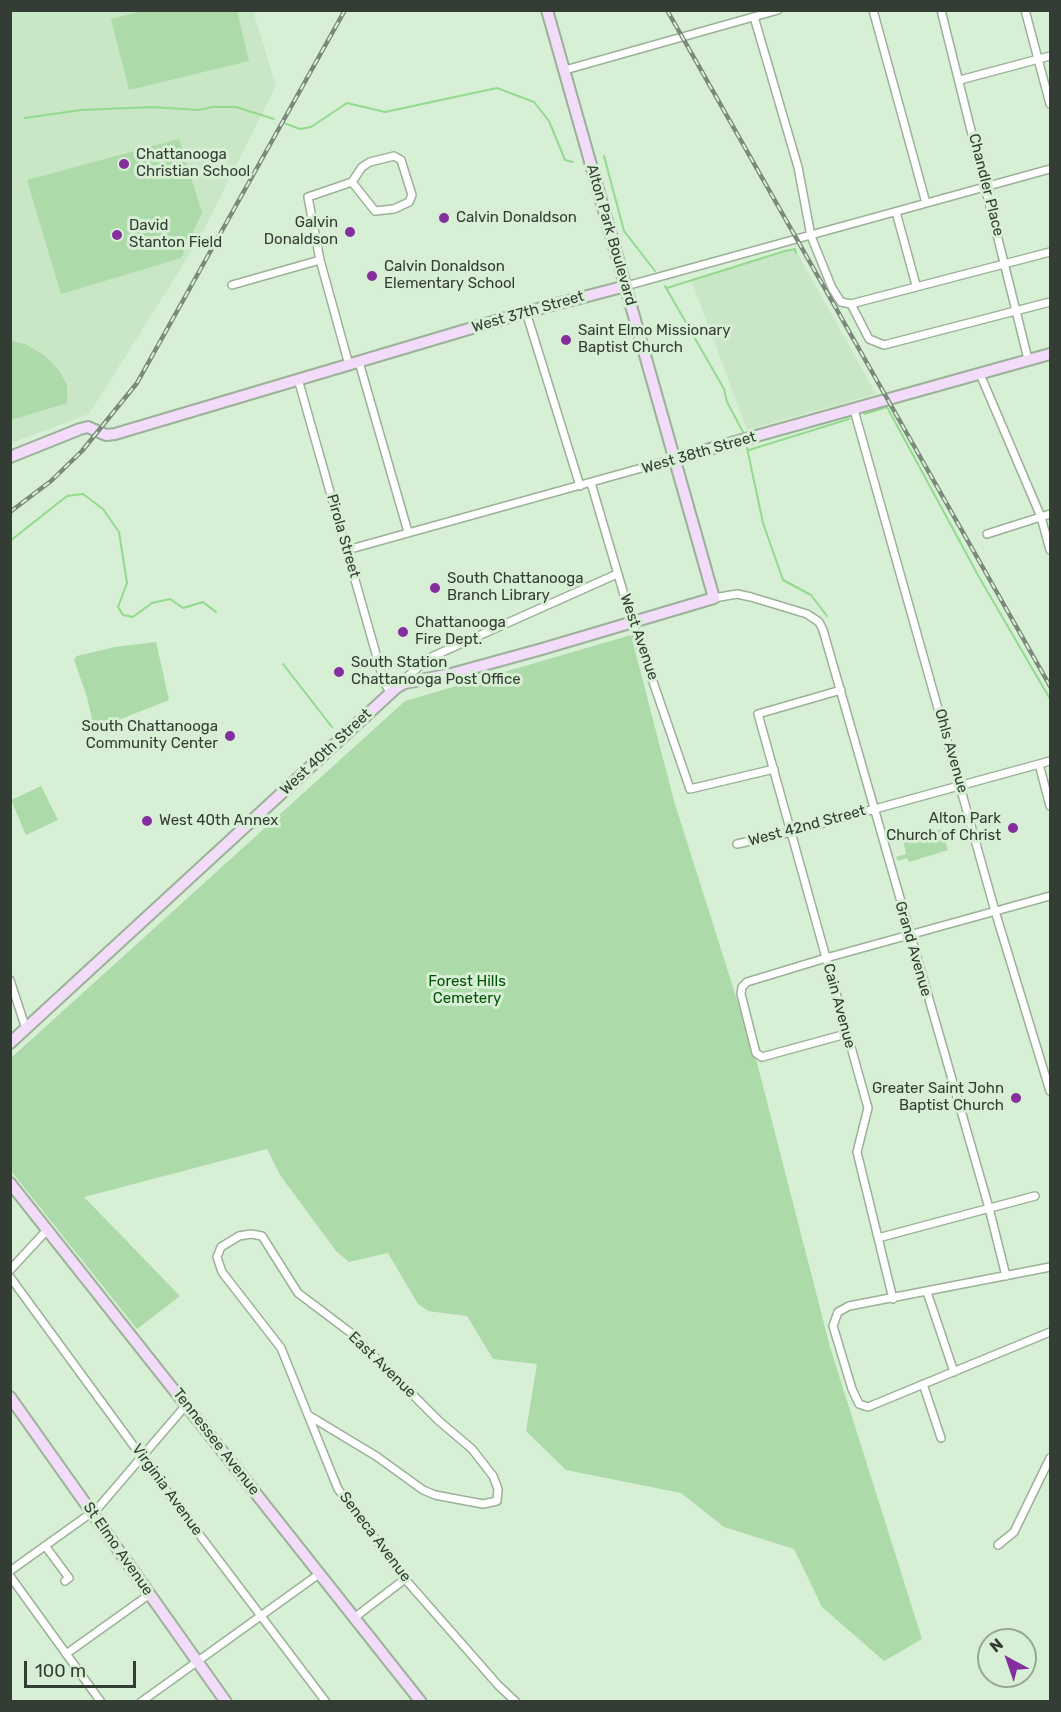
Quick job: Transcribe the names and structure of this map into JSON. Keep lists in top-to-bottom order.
{
  "streets": {
    "main road": [
      "Alton Park Boulevard",
      "West 37th Street",
      "West 38th Street",
      "West 40th Street",
      "Tennessee Avenue",
      "St Elmo Avenue"
    ],
    "street": [
      "Chandler Place",
      "Pirola Street",
      "West Avenue",
      "Ohls Avenue",
      "West 42nd Street",
      "Grand Avenue",
      "Cain Avenue",
      "East Avenue",
      "Virginia Avenue",
      "Seneca Avenue"
    ]
  },
  "crossings": [
    ["Chandler Place", "West 37th Street"],
    ["Chandler Place", "West 38th Street"],
    ["Alton Park Boulevard", "West 37th Street"],
    ["Alton Park Boulevard", "West 38th Street"],
    ["Alton Park Boulevard", "West 40th Street"],
    ["West 37th Street", "Pirola Street"],
    ["West 38th Street", "Pirola Street"],
    ["West 38th Street", "West Avenue"],
    ["West 38th Street", "Ohls Avenue"],
    ["Pirola Street", "West 40th Street"],
    ["West Avenue", "West 40th Street"],
    ["West Avenue", "Cain Avenue"],
    ["Ohls Avenue", "West 42nd Street"],
    ["West 40th Street", "Grand Avenue"],
    ["West 42nd Street", "Grand Avenue"],
    ["West 42nd Street", "Cain Avenue"],
    ["Grand Avenue", "Cain Avenue"],
    ["East Avenue", "Seneca Avenue"]
  ],
  "parks": ["Forest Hills Cemetery"],
  "places": [
    "Chattanooga Christian School",
    "Calvin Donaldson",
    "Galvin Donaldson",
    "David Stanton Field",
    "Calvin Donaldson Elementary School",
    "Saint Elmo Missionary Baptist Church",
    "South Chattanooga Branch Library",
    "Chattanooga Fire Dept.",
    "South Station Chattanooga Post Office",
    "South Chattanooga Community Center",
    "West 40th Annex",
    "Alton Park Church of Christ",
    "Greater Saint John Baptist Church"
  ],
  "scale_bar": "100 m",
  "north": "top left"
}
